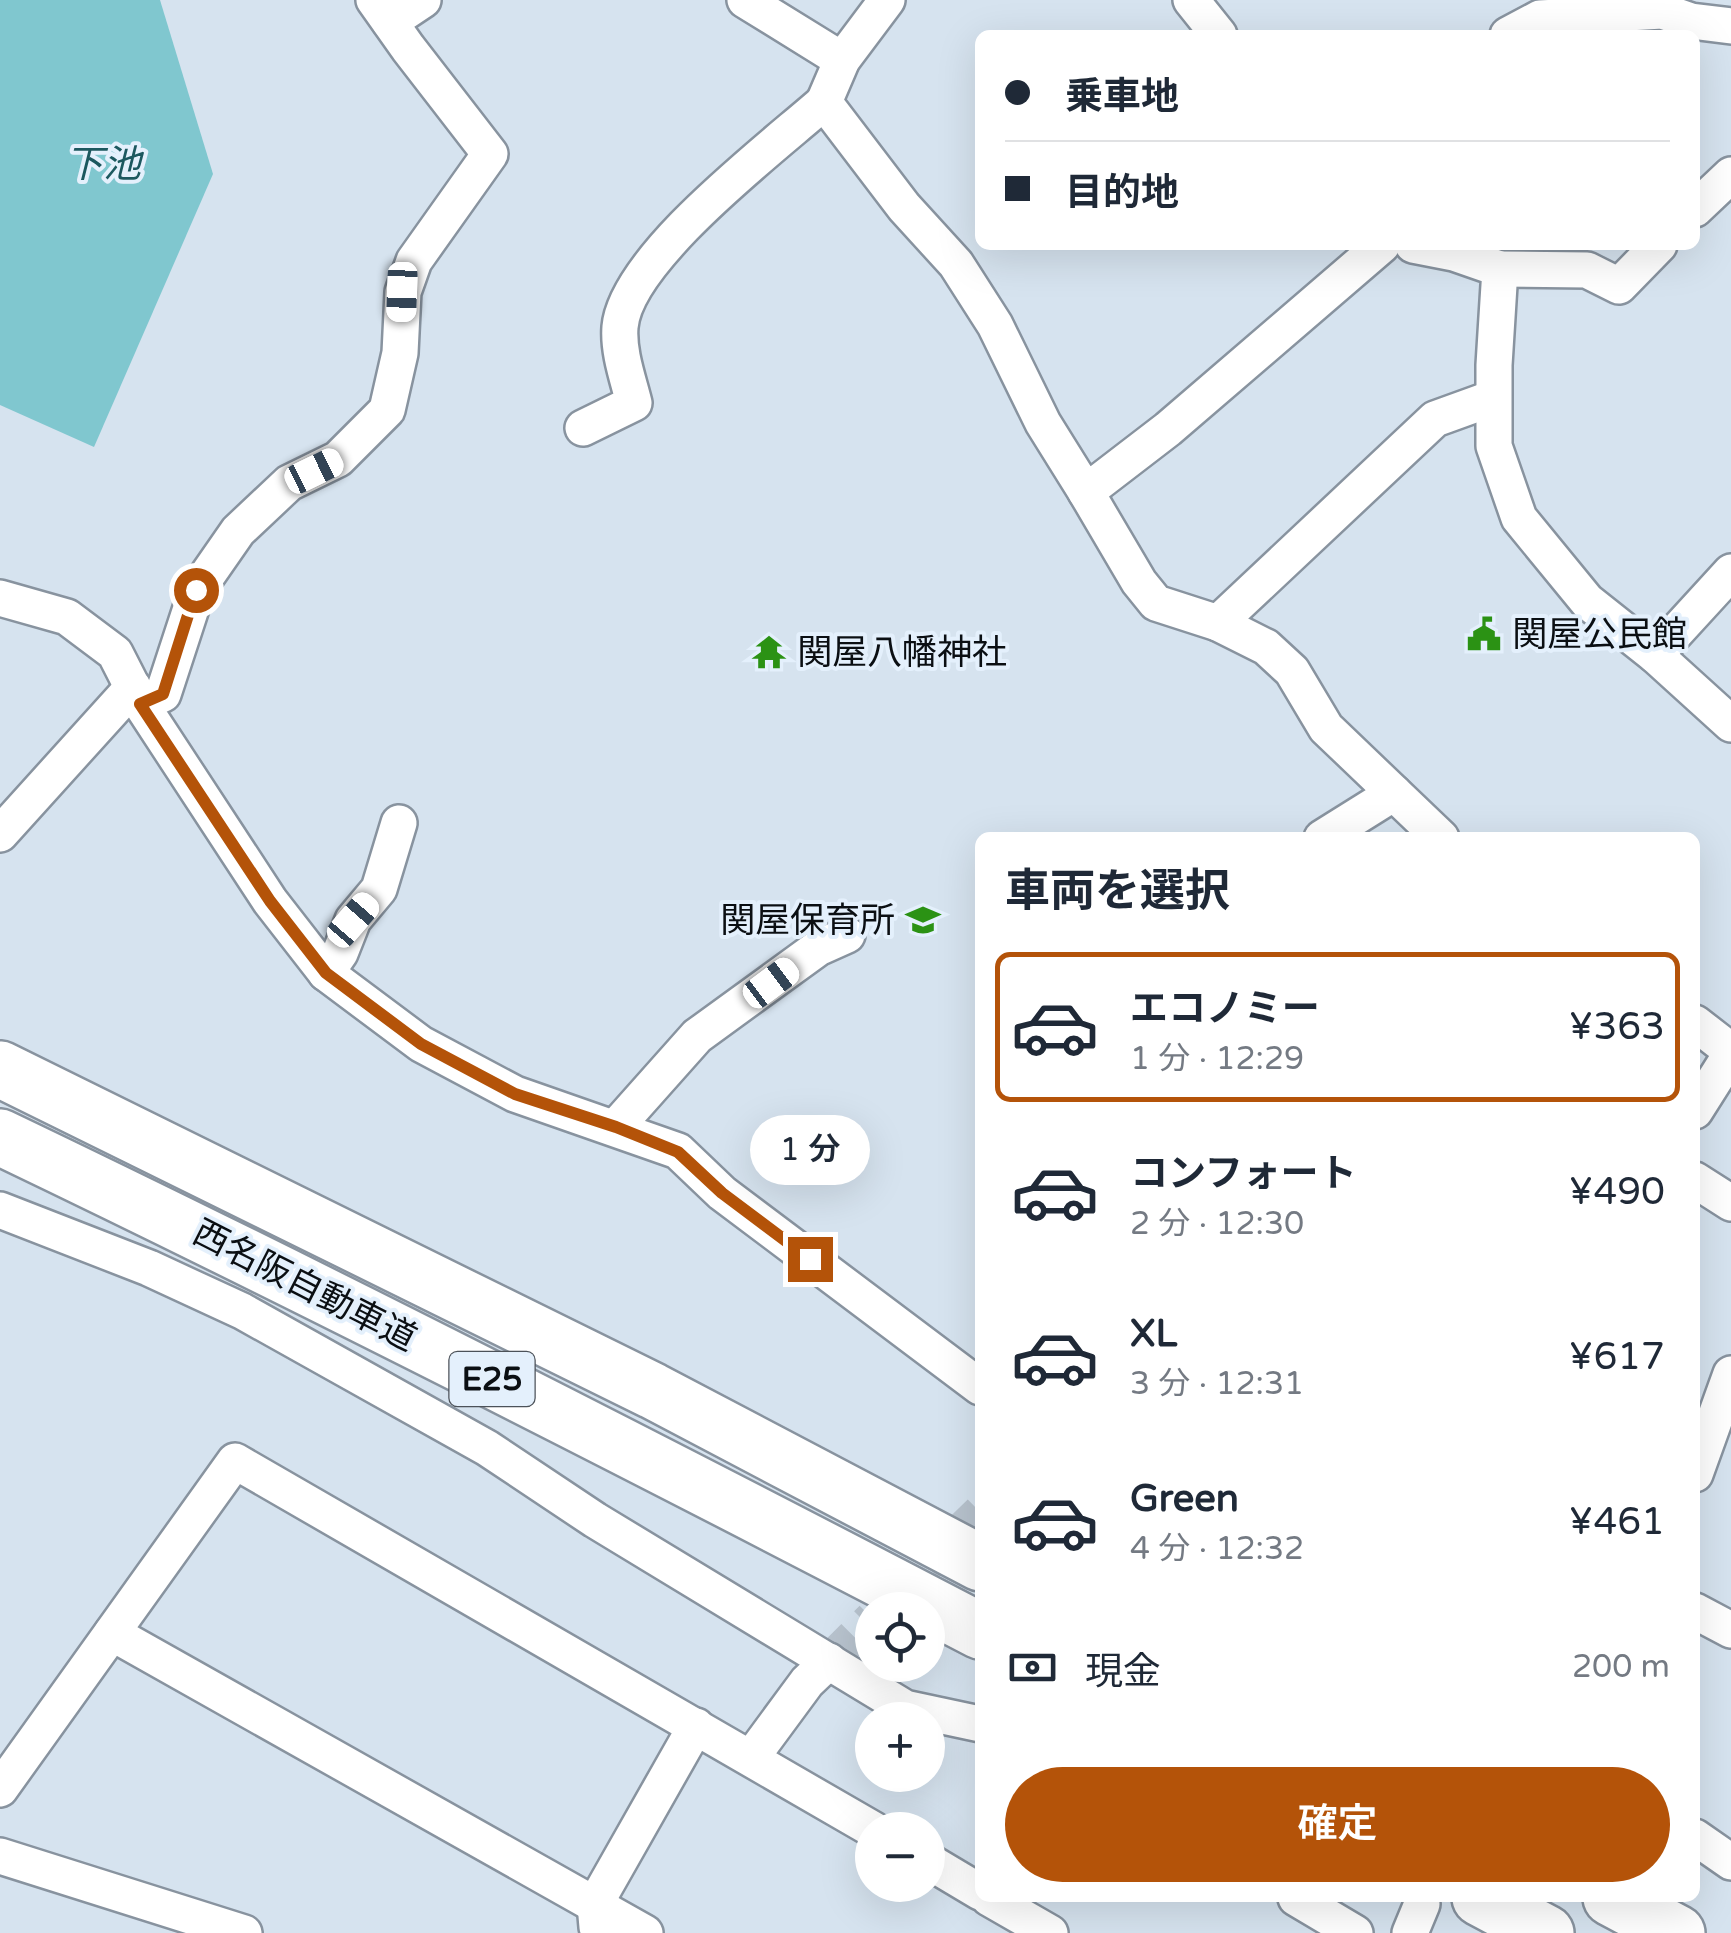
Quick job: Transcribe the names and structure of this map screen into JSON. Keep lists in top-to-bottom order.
{
  "streets": {
    "highway": ["西名阪自動車道", "E25"]
  },
  "water": ["下池"],
  "places": {
    "public building": ["関屋公民館"],
    "temple": ["関屋八幡神社"],
    "school or university": ["関屋保育所"]
  },
  "page": {
    "banner": ["乗車地", "目的地"],
    "heading": "車両を選択",
    "list": [
      {
        "name": "エコノミー",
        "note": "1 分 · 12:29",
        "value": "¥363"
      },
      {
        "name": "コンフォート",
        "note": "2 分 · 12:30",
        "value": "¥490"
      },
      {
        "name": "XL",
        "note": "3 分 · 12:31",
        "value": "¥617"
      },
      {
        "name": "Green",
        "note": "4 分 · 12:32",
        "value": "¥461"
      }
    ],
    "bubble": "1 分",
    "map_buttons": ["+", "−"],
    "pay": ["現金", "200 m"],
    "buttons": "確定"
  }
}
